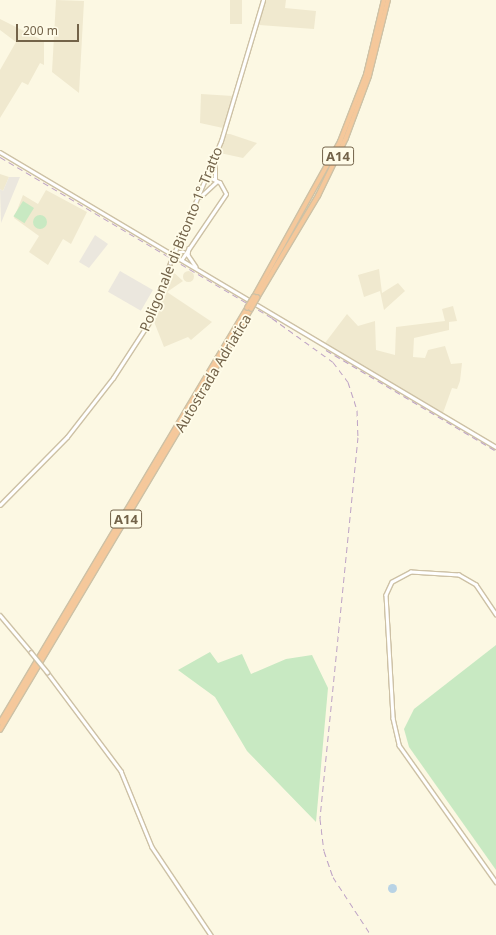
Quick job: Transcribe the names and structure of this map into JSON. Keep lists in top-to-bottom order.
{
  "streets": {
    "highway": ["A14", "Autostrada Adriatica"],
    "main road": ["Poligonale di Bitonto 1° Tratto"]
  },
  "scale_bar": "200 m"
}
